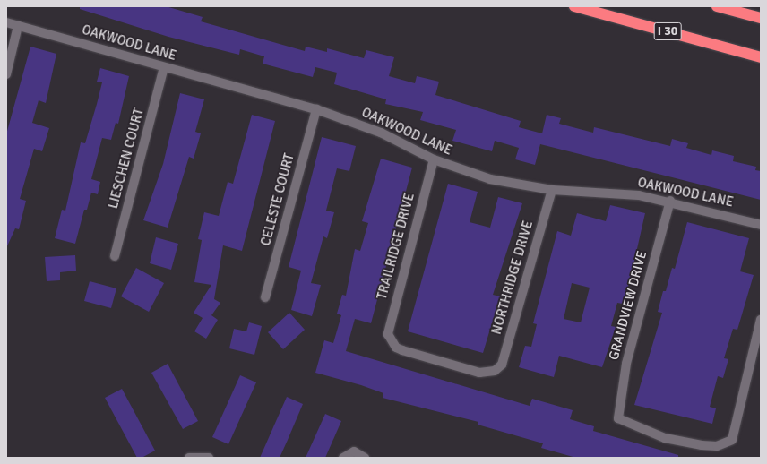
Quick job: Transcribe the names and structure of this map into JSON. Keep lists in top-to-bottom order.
{
  "streets": {
    "highway": ["I 30"],
    "street": [
      "OAKWOOD LANE",
      "LIESCHEN COURT",
      "CELESTE COURT",
      "TRAILRIDGE DRIVE",
      "NORTHRIDGE DRIVE",
      "GRANDVIEW DRIVE"
    ]
  },
  "crossings": [
    ["OAKWOOD LANE", "LIESCHEN COURT"],
    ["OAKWOOD LANE", "CELESTE COURT"],
    ["OAKWOOD LANE", "TRAILRIDGE DRIVE"],
    ["OAKWOOD LANE", "NORTHRIDGE DRIVE"],
    ["OAKWOOD LANE", "GRANDVIEW DRIVE"],
    ["TRAILRIDGE DRIVE", "NORTHRIDGE DRIVE"]
  ]
}
